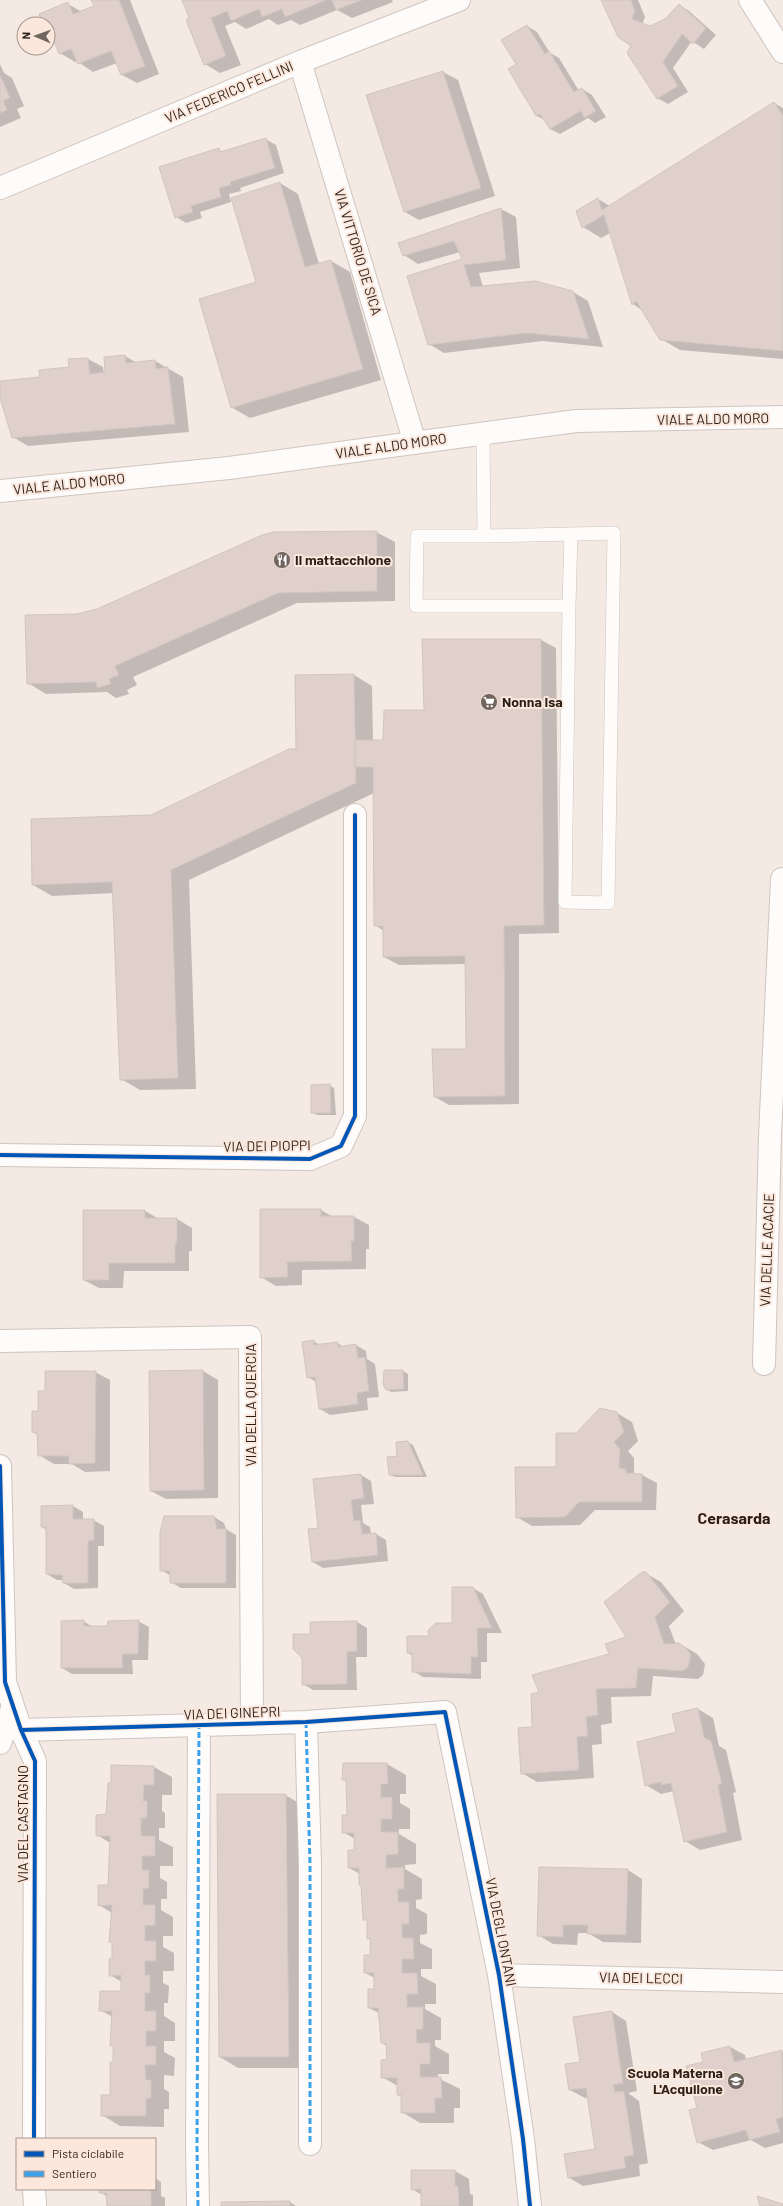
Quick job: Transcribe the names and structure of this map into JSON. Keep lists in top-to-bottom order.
{
  "streets": {
    "street": [
      "VIA FEDERICO FELLINI",
      "VIA VITTORIO DE SICA",
      "VIALE ALDO MORO",
      "VIA DEI PIOPPI",
      "VIA DELLE ACACIE",
      "VIA DELLA QUERCIA",
      "VIA DEI GINEPRI",
      "VIA DEL CASTAGNO",
      "VIA DEGLI ONTANI",
      "VIA DEI LECCI"
    ]
  },
  "crossings": [
    ["VIA FEDERICO FELLINI", "VIA VITTORIO DE SICA"],
    ["VIA VITTORIO DE SICA", "VIALE ALDO MORO"],
    ["VIA DELLA QUERCIA", "VIA DEI GINEPRI"],
    ["VIA DEI GINEPRI", "VIA DEL CASTAGNO"],
    ["VIA DEI GINEPRI", "VIA DEGLI ONTANI"],
    ["VIA DEGLI ONTANI", "VIA DEI LECCI"]
  ],
  "districts": ["Cerasarda"],
  "places": {
    "restaurant": ["Il mattacchione"],
    "supermarket": ["Nonna Isa"],
    "school or university": ["Scuola Materna L'Acquilone"]
  },
  "legend": ["Pista ciclabile", "Sentiero"],
  "north": "left"
}
